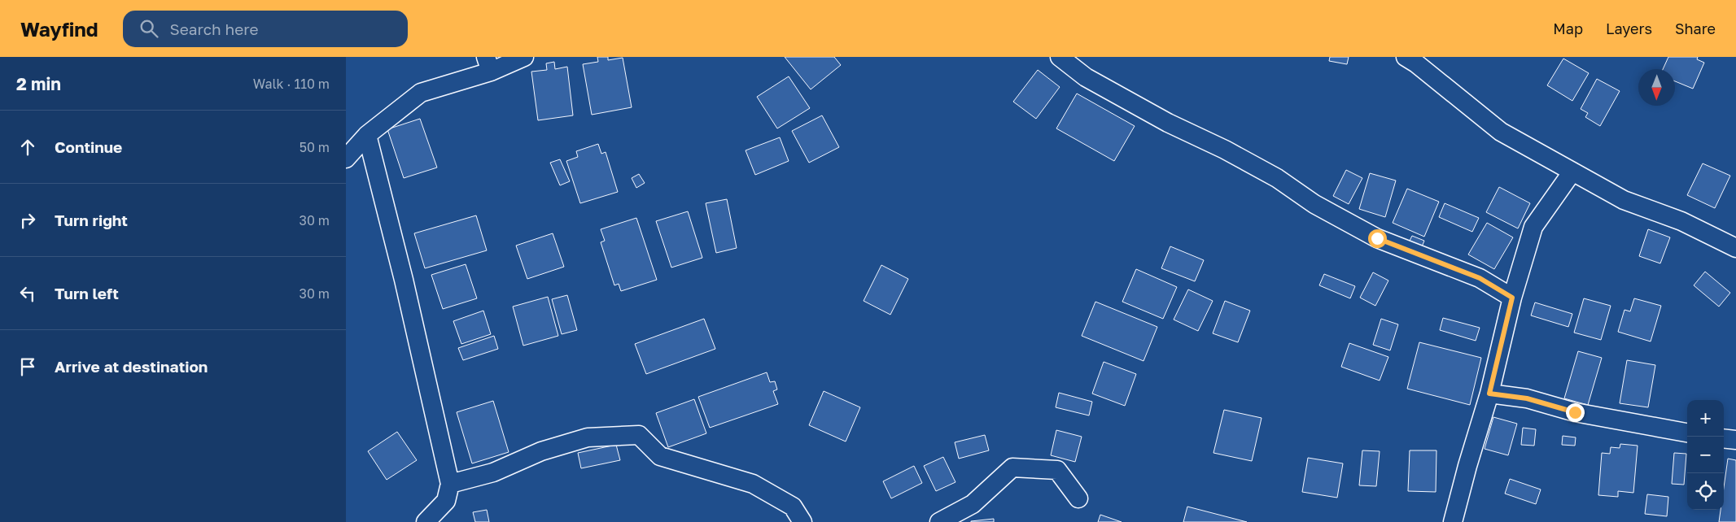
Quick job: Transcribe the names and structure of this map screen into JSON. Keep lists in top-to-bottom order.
{
  "north": "bottom",
  "page": {
    "header": "Wayfind",
    "search": "Search here",
    "nav": ["Map", "Layers", "Share"],
    "heading": ["2 min", "Walk · 110 m"],
    "list": [
      ["Continue", "50 m"],
      ["Turn right", "30 m"],
      ["Turn left", "30 m"],
      "Arrive at destination"
    ],
    "map_buttons": ["+", "−"]
  }
}
